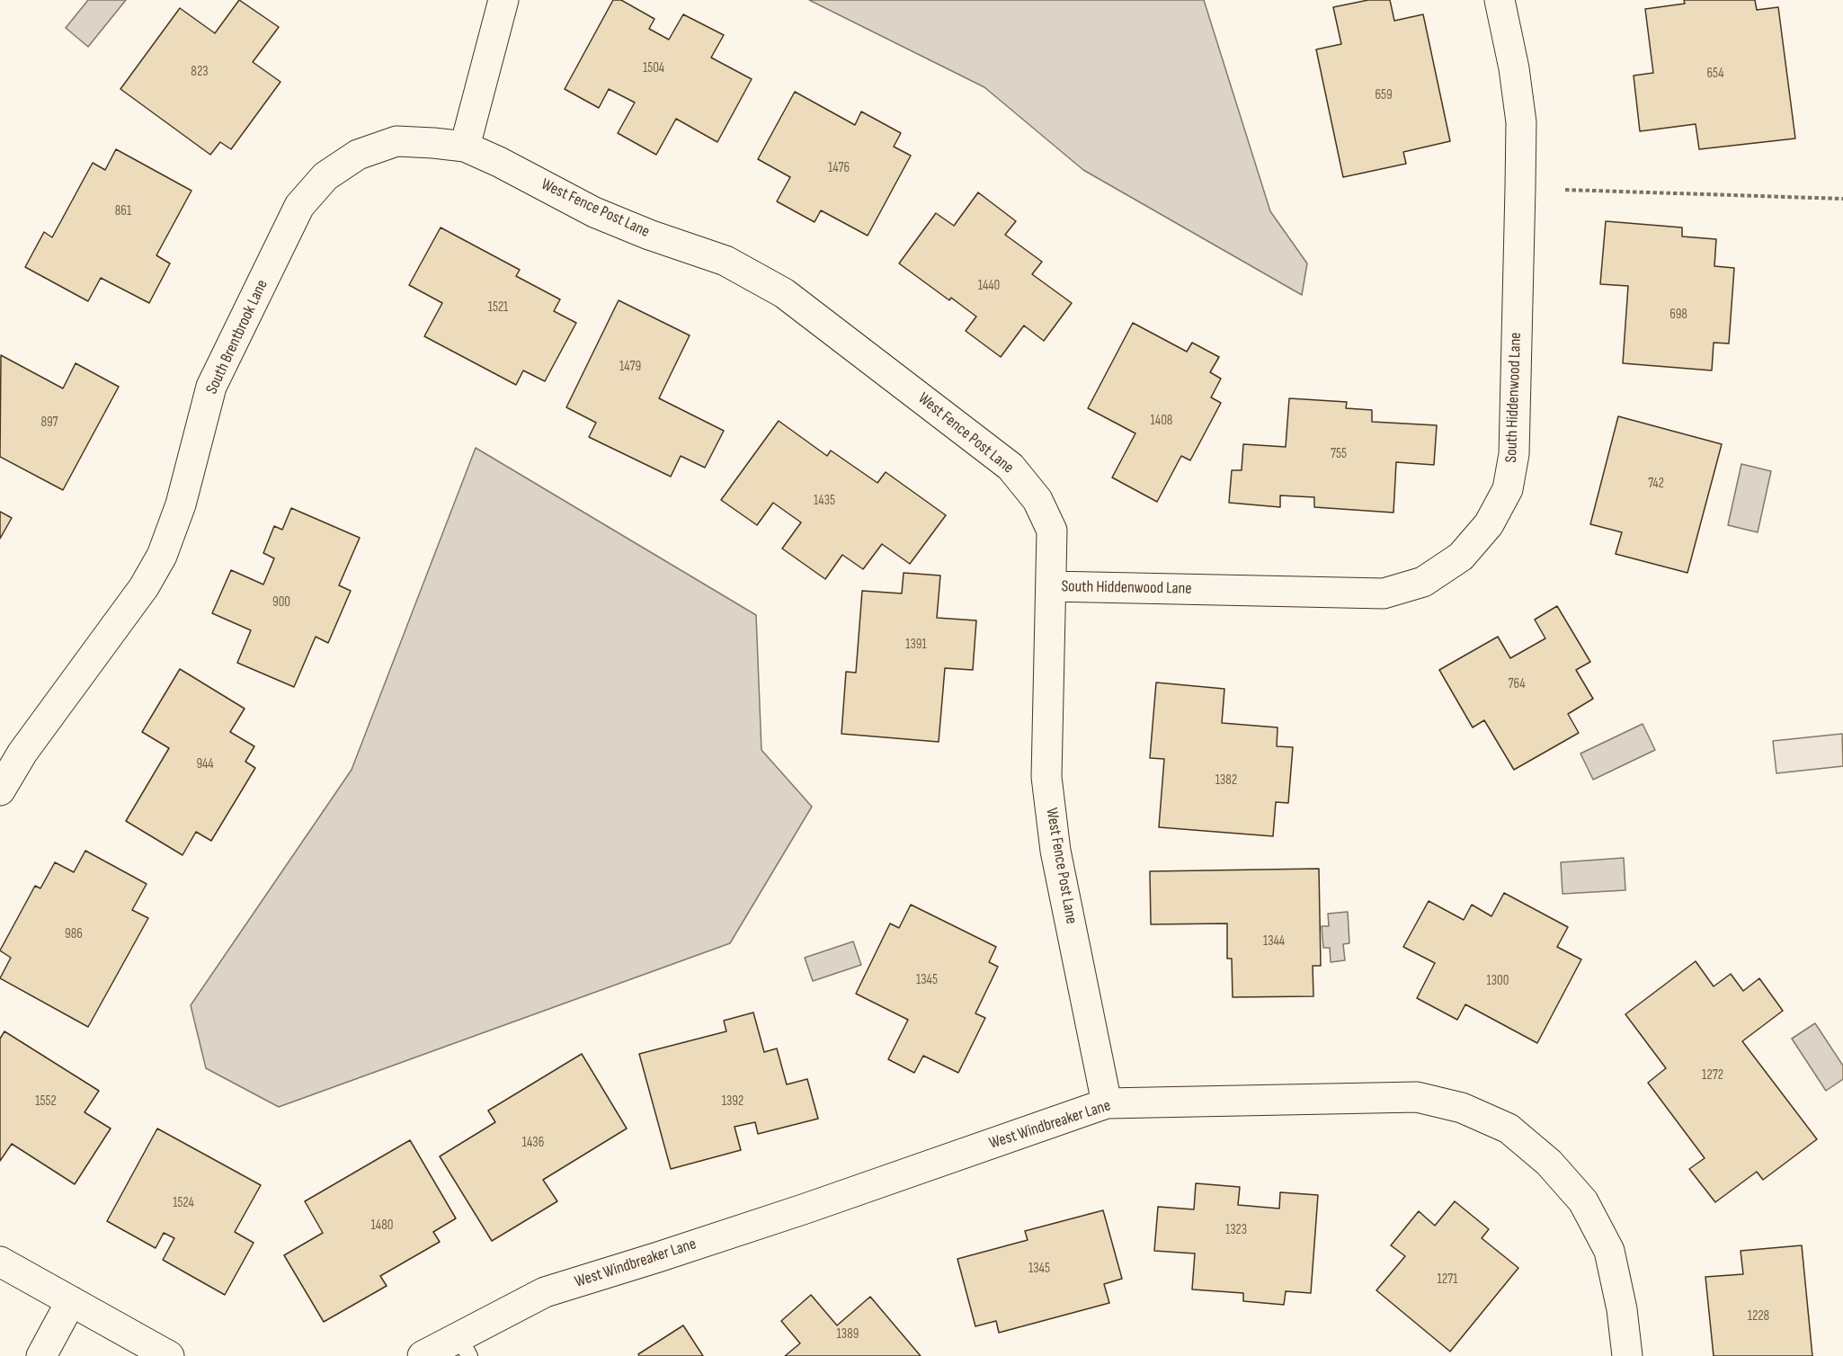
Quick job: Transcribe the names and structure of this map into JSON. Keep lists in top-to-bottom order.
{
  "streets": {
    "street": [
      "West Fence Post Lane",
      "South Brentbrook Lane",
      "South Hiddenwood Lane",
      "West Windbreaker Lane"
    ]
  },
  "crossings": [
    ["West Fence Post Lane", "South Brentbrook Lane"],
    ["West Fence Post Lane", "South Hiddenwood Lane"],
    ["West Fence Post Lane", "West Windbreaker Lane"]
  ],
  "house_numbers": [
    "1504",
    "823",
    "654",
    "659",
    "1476",
    "861",
    "1440",
    "1521",
    "698",
    "1479",
    "1408",
    "897",
    "755",
    "742",
    "1435",
    "900",
    "1391",
    "764",
    "944",
    "1382",
    "986",
    "1344",
    "1345",
    "1300",
    "1272",
    "1552",
    "1392",
    "1436",
    "1524",
    "1480",
    "1323",
    "1345",
    "1271",
    "1228",
    "1389"
  ]
}
